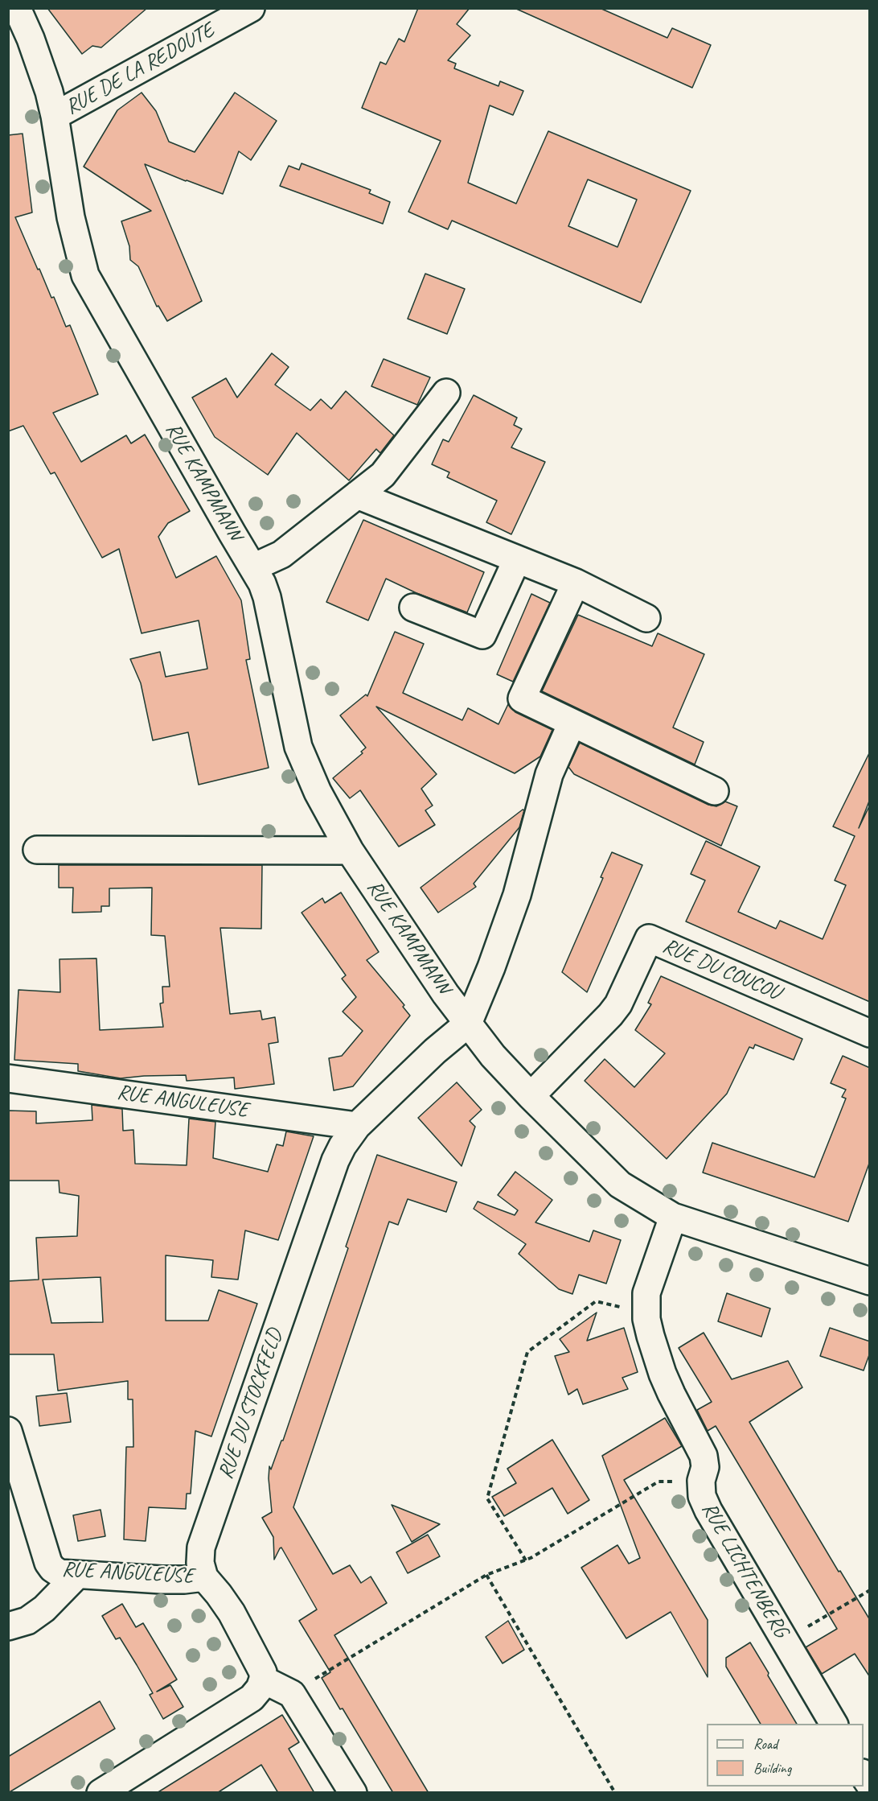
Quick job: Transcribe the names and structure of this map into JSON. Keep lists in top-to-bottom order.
{
  "streets": {
    "street": [
      "RUE DE LA REDOUTE",
      "RUE KAMPMANN",
      "RUE DU COUCOU",
      "RUE ANGULEUSE",
      "RUE DU STOCKFELD",
      "RUE LICHTENBERG"
    ]
  },
  "crossings": [
    ["RUE DE LA REDOUTE", "RUE KAMPMANN"],
    ["RUE KAMPMANN", "RUE DU COUCOU"],
    ["RUE KAMPMANN", "RUE DU STOCKFELD"],
    ["RUE KAMPMANN", "RUE LICHTENBERG"],
    ["RUE ANGULEUSE", "RUE DU STOCKFELD"]
  ],
  "legend": ["Road", "Building"]
}
